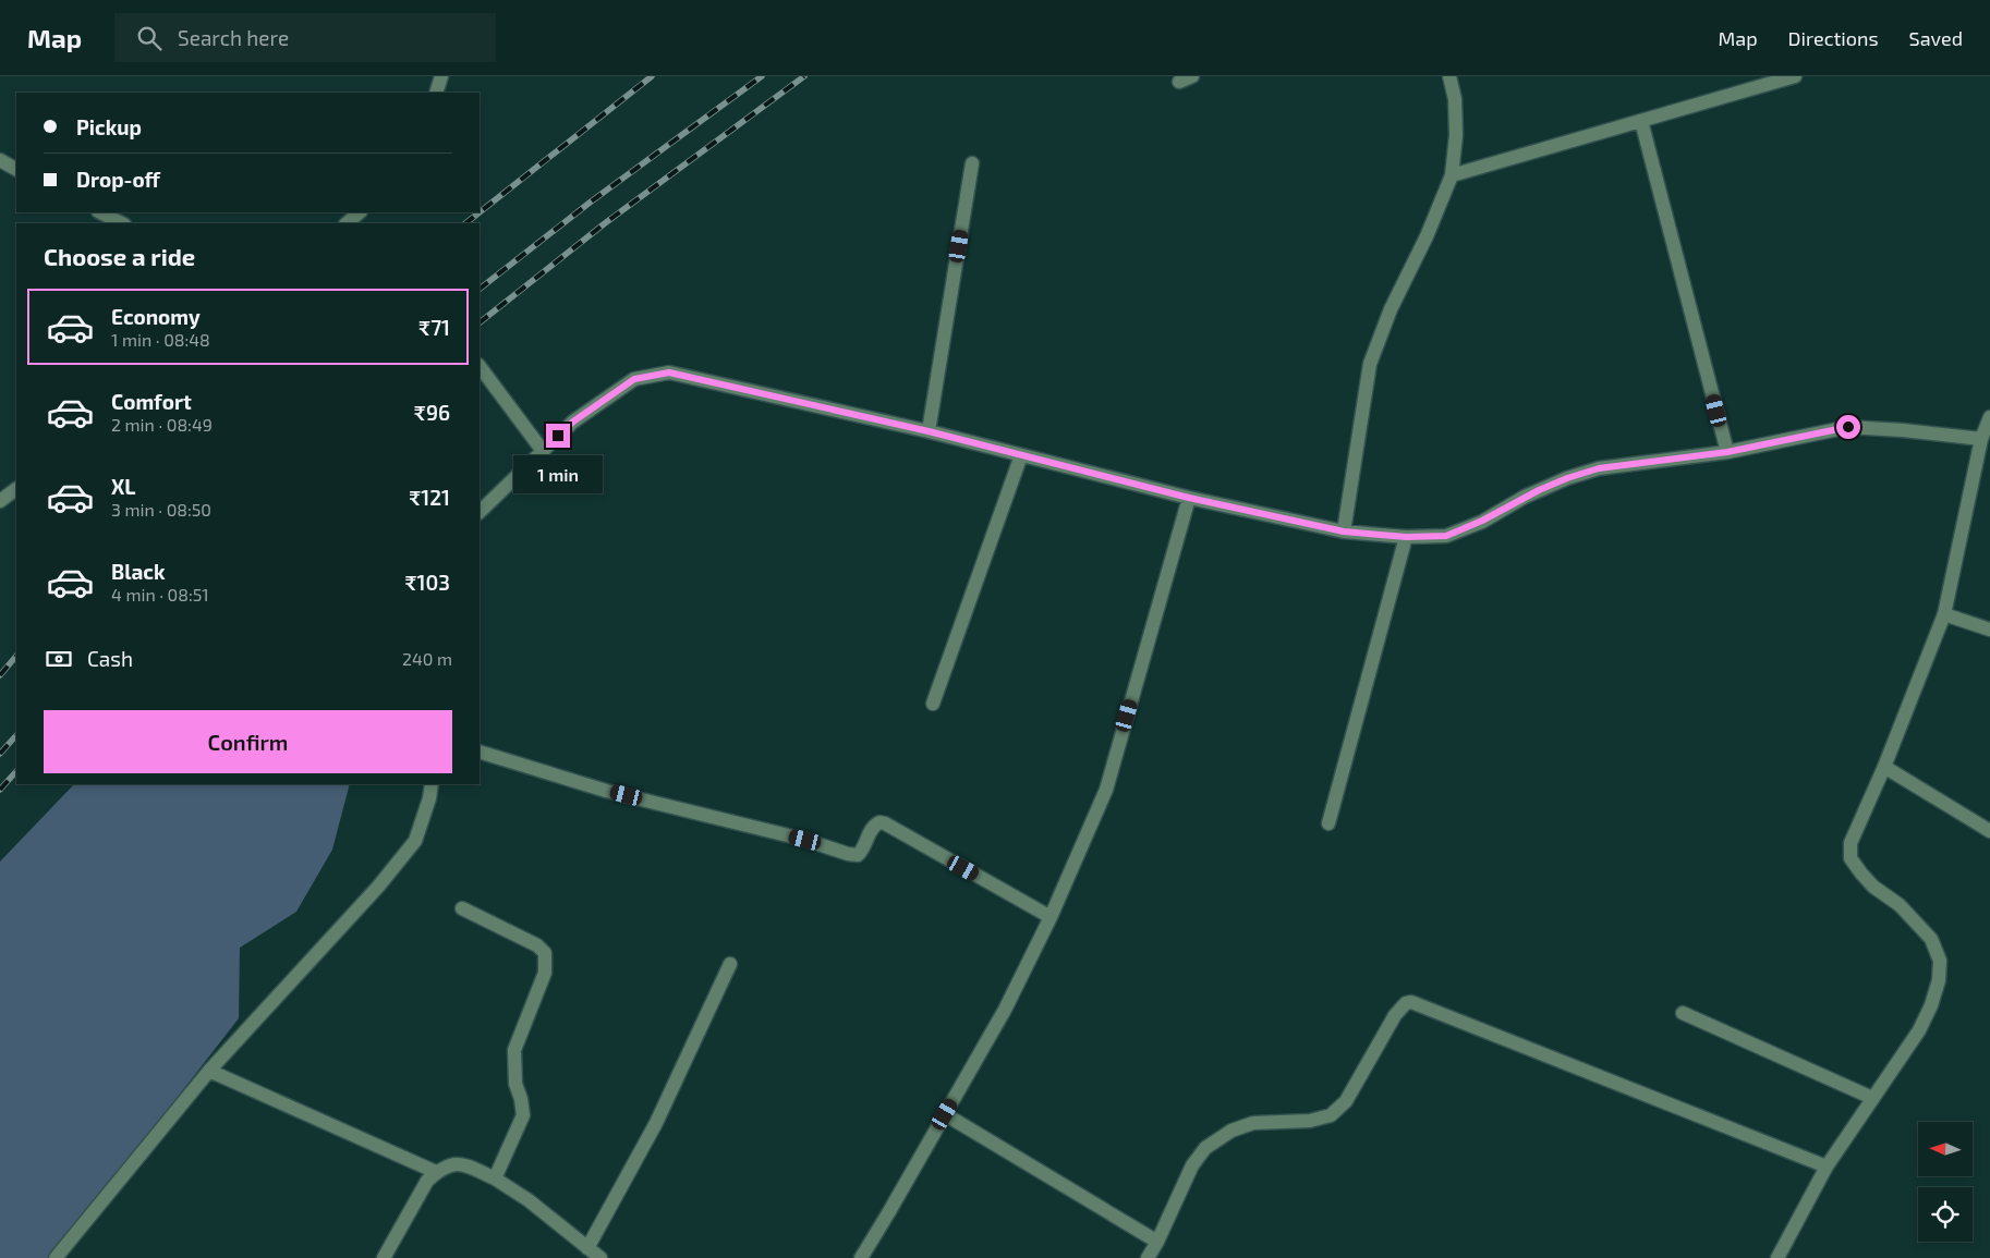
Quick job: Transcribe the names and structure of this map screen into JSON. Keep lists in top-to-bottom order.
{
  "north": "left",
  "page": {
    "header": "Map",
    "search": "Search here",
    "nav": ["Map", "Directions", "Saved"],
    "banner": ["Pickup", "Drop-off"],
    "heading": "Choose a ride",
    "list": [
      {
        "name": "Economy",
        "note": "1 min · 08:48",
        "value": "₹71"
      },
      {
        "name": "Comfort",
        "note": "2 min · 08:49",
        "value": "₹96"
      },
      {
        "name": "XL",
        "note": "3 min · 08:50",
        "value": "₹121"
      },
      {
        "name": "Black",
        "note": "4 min · 08:51",
        "value": "₹103"
      }
    ],
    "bubble": "1 min",
    "pay": ["Cash", "240 m"],
    "buttons": "Confirm"
  }
}
